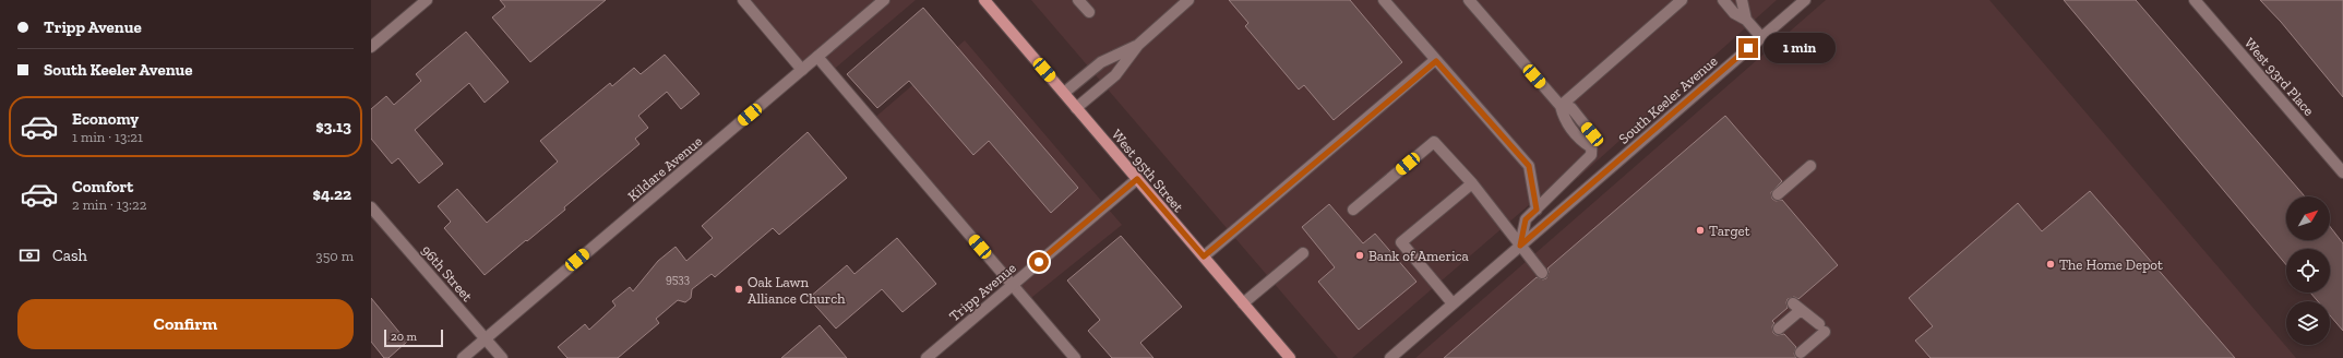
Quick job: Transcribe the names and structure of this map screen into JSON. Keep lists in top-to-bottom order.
{
  "streets": {
    "main road": ["West 95th Street"],
    "street": [
      "West 93rd Place",
      "South Keeler Avenue",
      "Kildare Avenue",
      "96th Street",
      "Tripp Avenue"
    ]
  },
  "crossings": [
    ["Kildare Avenue", "96th Street"],
    ["West 95th Street", "Tripp Avenue"]
  ],
  "places": [
    "Target",
    "Bank of America",
    "The Home Depot",
    "Oak Lawn Alliance Church"
  ],
  "house_numbers": ["9533"],
  "scale_bar": "20 m",
  "north": "top right",
  "page": {
    "banner": ["Tripp Avenue", "South Keeler Avenue"],
    "bubble": "1 min",
    "list": [
      {
        "name": "Economy",
        "note": "1 min · 13:21",
        "value": "$3.13"
      },
      {
        "name": "Comfort",
        "note": "2 min · 13:22",
        "value": "$4.22"
      }
    ],
    "pay": ["Cash", "350 m"],
    "buttons": "Confirm",
    "scale": "20 m"
  }
}
